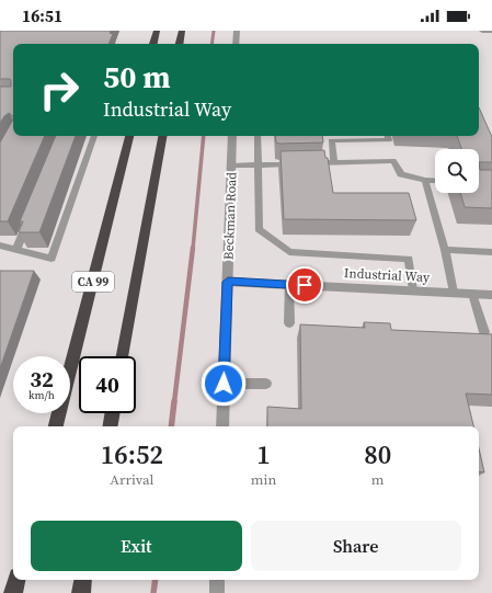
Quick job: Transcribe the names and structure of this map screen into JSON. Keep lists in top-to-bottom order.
{
  "streets": {
    "highway": ["CA 99"],
    "street": ["Beckman Road", "Industrial Way"]
  },
  "crossings": [
    ["Beckman Road", "Industrial Way"]
  ],
  "page": {
    "status": "16:51",
    "turn": ["50 m", "Industrial Way"],
    "speed": "32 km/h",
    "limit": "40",
    "eta": [
      "16:52",
      "Arrival",
      "1",
      "min",
      "80",
      "m"
    ],
    "buttons": ["Exit", "Share"]
  }
}
